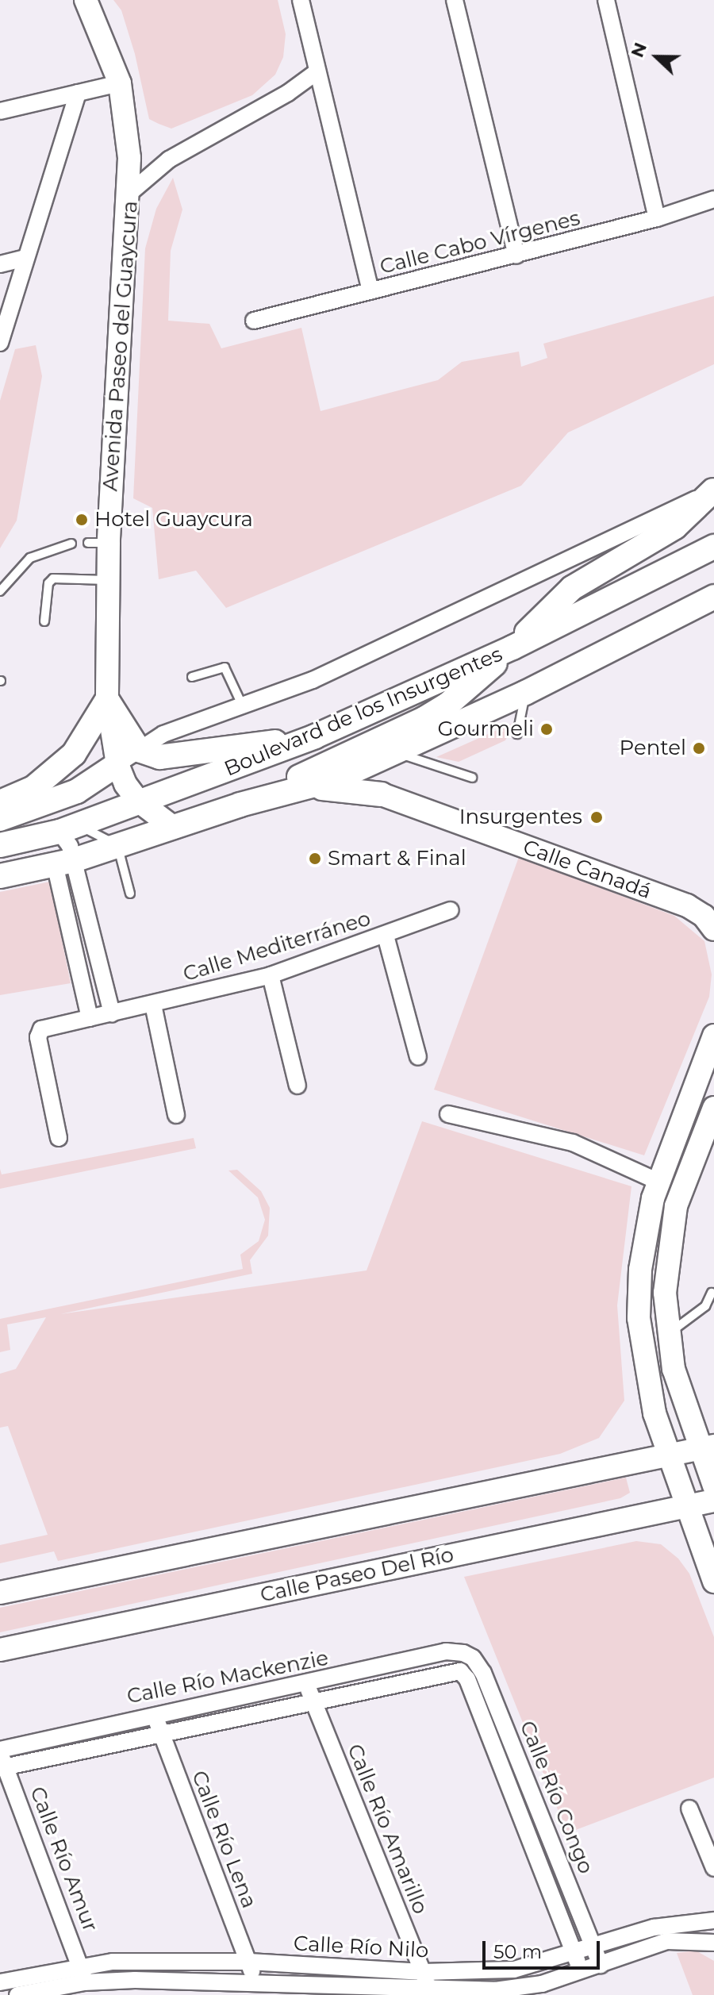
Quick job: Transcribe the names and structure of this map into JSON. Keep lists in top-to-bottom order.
{
  "streets": {
    "main road": [
      "Avenida Paseo del Guaycura",
      "Boulevard de los Insurgentes",
      "Calle Canadá",
      "Calle Paseo Del Río"
    ],
    "street": [
      "Calle Cabo Vírgenes",
      "Calle Mediterráneo",
      "Calle Río Mackenzie",
      "Calle Río Congo",
      "Calle Río Amarillo",
      "Calle Río Lena",
      "Calle Río Amur",
      "Calle Río Nilo"
    ]
  },
  "crossings": [
    ["Avenida Paseo del Guaycura", "Boulevard de los Insurgentes"],
    ["Calle Río Mackenzie", "Calle Río Congo"],
    ["Calle Río Mackenzie", "Calle Río Amarillo"],
    ["Calle Río Mackenzie", "Calle Río Lena"],
    ["Calle Río Mackenzie", "Calle Río Amur"],
    ["Calle Río Congo", "Calle Río Nilo"],
    ["Calle Río Amarillo", "Calle Río Nilo"],
    ["Calle Río Lena", "Calle Río Nilo"],
    ["Calle Río Amur", "Calle Río Nilo"]
  ],
  "places": [
    "Hotel Guaycura",
    "Gourmeli",
    "Pentel",
    "Insurgentes",
    "Smart & Final"
  ],
  "scale_bar": "50 m",
  "north": "left"
}
